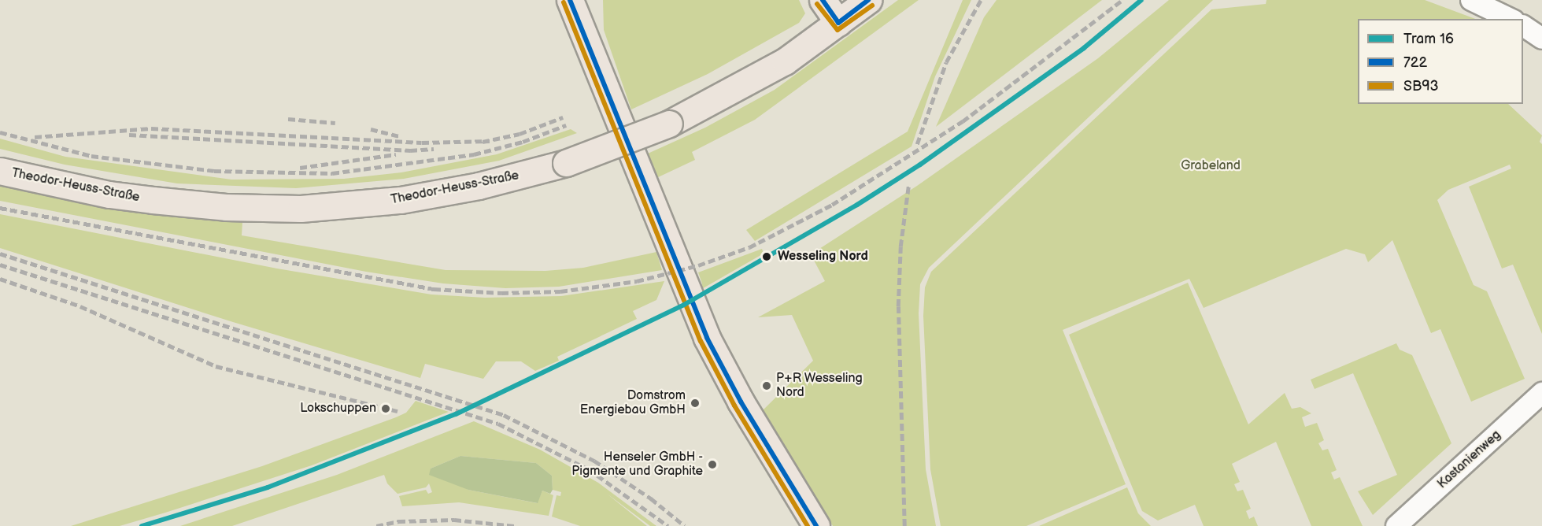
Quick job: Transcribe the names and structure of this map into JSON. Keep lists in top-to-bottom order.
{
  "streets": {
    "main road": ["Theodor-Heuss-Straße"],
    "street": ["Kastanienweg"]
  },
  "parks": ["Grabeland"],
  "places": [
    "Wesseling Nord",
    "P+R Wesseling Nord",
    "Domstrom Energiebau GmbH",
    "Lokschuppen",
    "Henseler GmbH - Pigmente und Graphite"
  ],
  "lines": ["tram line 16", "transit line 722", "transit line SB93"],
  "legend": ["Tram 16", "722", "SB93"]
}
